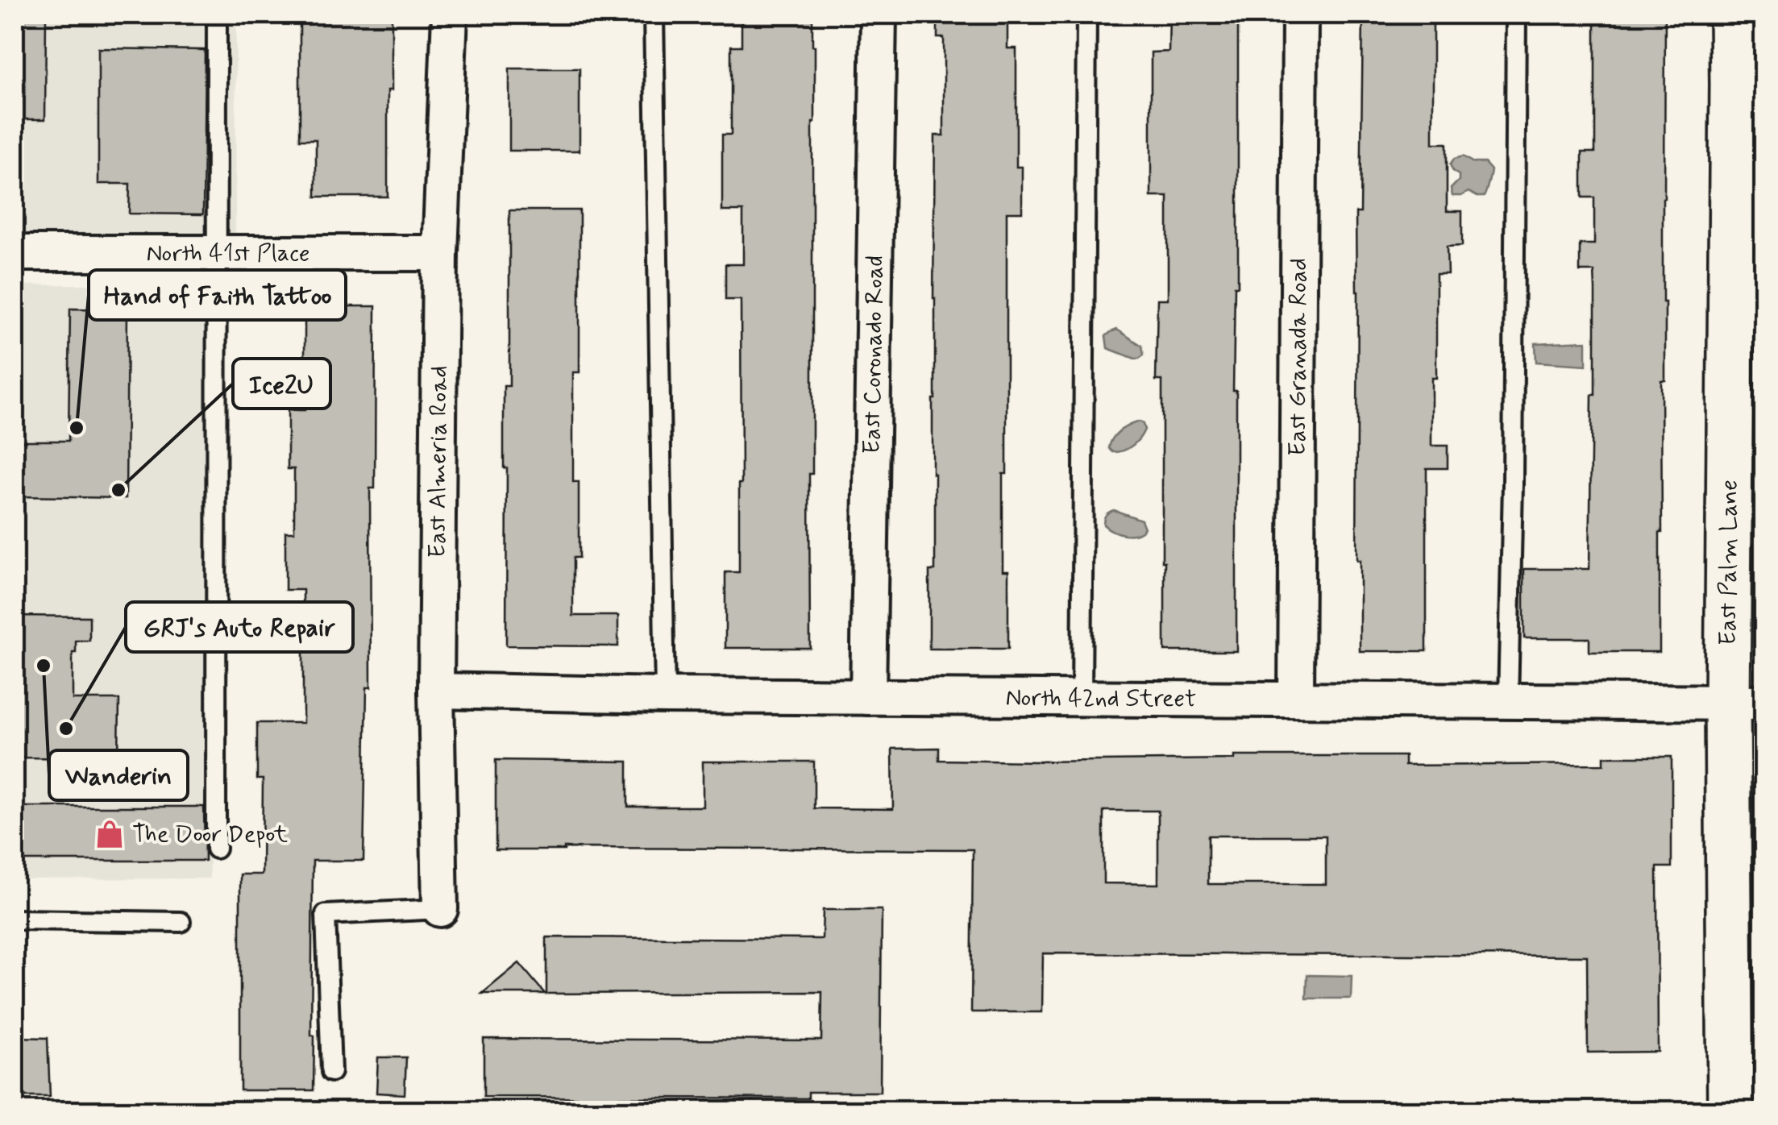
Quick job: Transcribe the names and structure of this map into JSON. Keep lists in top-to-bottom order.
{
  "streets": {
    "street": [
      "North 41st Place",
      "East Coronado Road",
      "East Granada Road",
      "East Almeria Road",
      "East Palm Lane",
      "North 42nd Street"
    ]
  },
  "crossings": [
    ["North 41st Place", "East Almeria Road"],
    ["East Coronado Road", "North 42nd Street"],
    ["East Granada Road", "North 42nd Street"],
    ["East Almeria Road", "North 42nd Street"],
    ["East Palm Lane", "North 42nd Street"]
  ],
  "places": {
    "other": [
      "Hand of Faith Tattoo",
      "Ice2U",
      "Wanderin",
      "GRJ's Auto Repair"
    ],
    "shop": ["The Door Depot"]
  }
}
